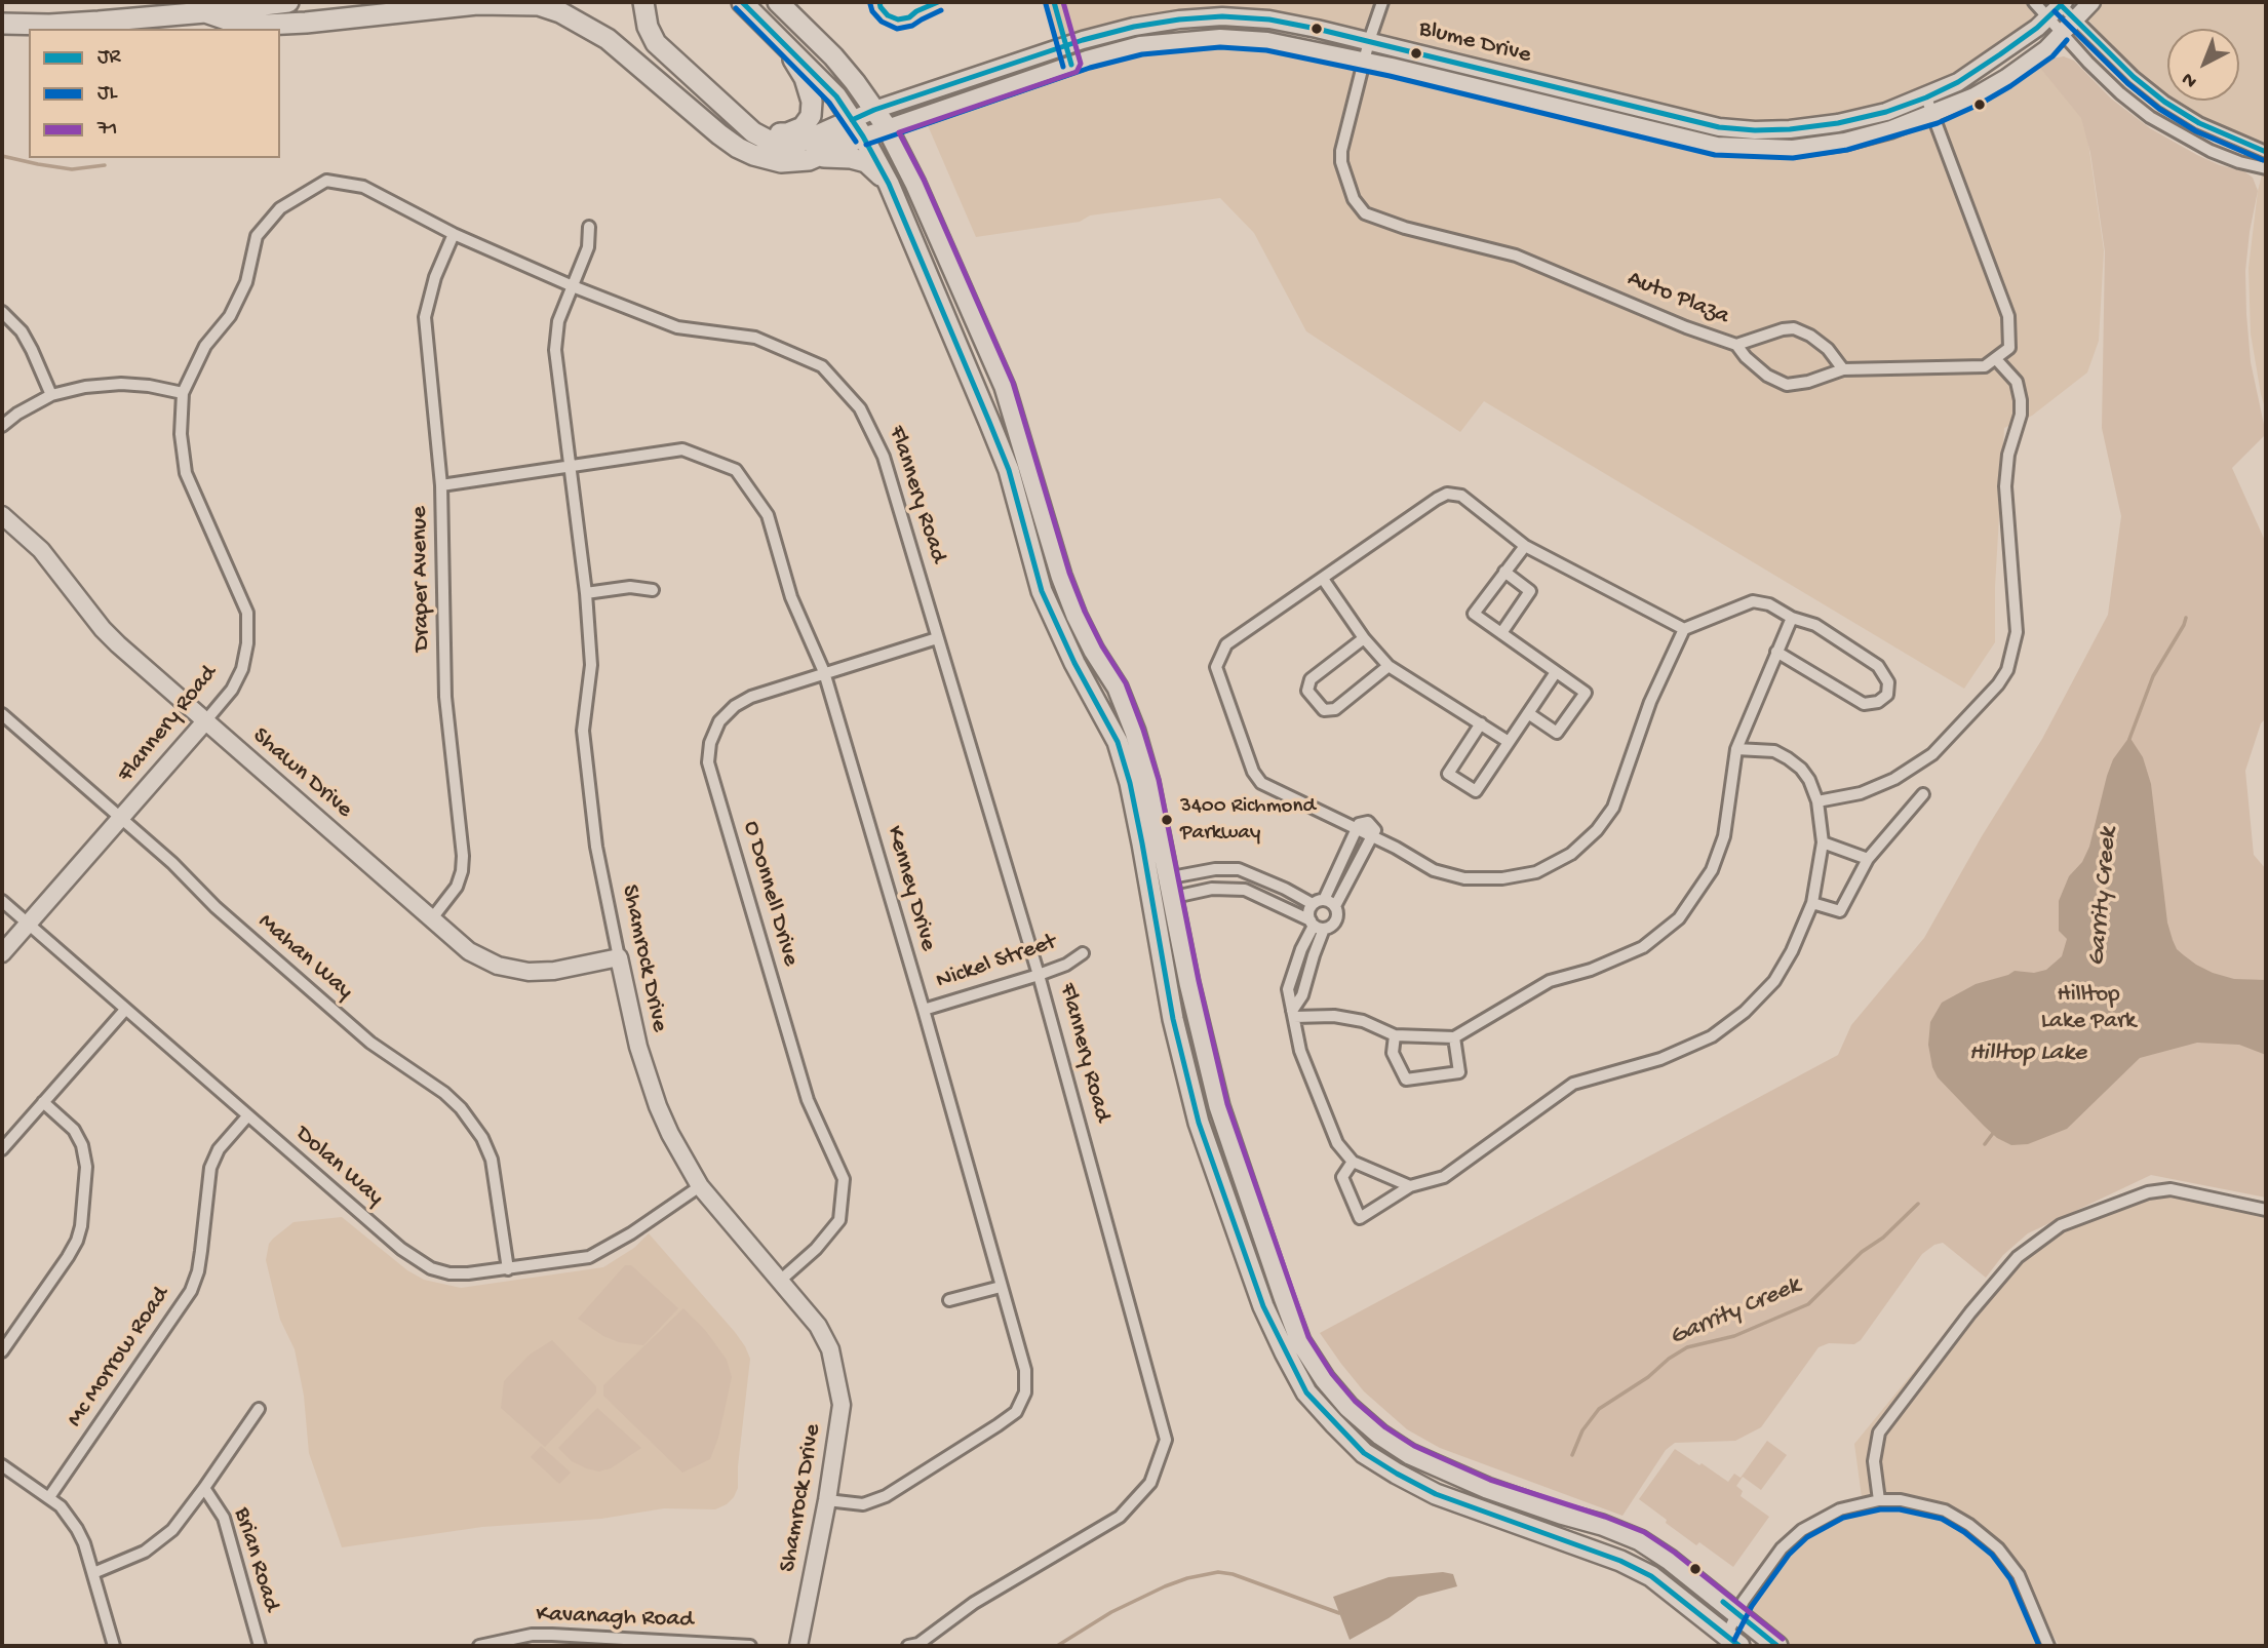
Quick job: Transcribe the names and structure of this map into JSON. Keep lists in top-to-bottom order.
{
  "streets": {
    "street": [
      "Blume Drive",
      "Auto Plaza",
      "Flannery Road",
      "Draper Avenue",
      "Shawn Drive",
      "Kenney Drive",
      "O Donnell Drive",
      "Mahan Way",
      "Shamrock Drive",
      "Nickel Street",
      "Dolan Way",
      "Mc Morrow Road",
      "Brian Road",
      "Kavanagh Road"
    ]
  },
  "crossings": [
    ["Blume Drive", "Auto Plaza"],
    ["Flannery Road", "Draper Avenue"],
    ["Flannery Road", "Shawn Drive"],
    ["Flannery Road", "O Donnell Drive"],
    ["Flannery Road", "Mahan Way"],
    ["Flannery Road", "Shamrock Drive"],
    ["Flannery Road", "Nickel Street"],
    ["Flannery Road", "Dolan Way"],
    ["Draper Avenue", "Shawn Drive"],
    ["Draper Avenue", "Kenney Drive"],
    ["Shawn Drive", "Shamrock Drive"],
    ["Kenney Drive", "O Donnell Drive"],
    ["Kenney Drive", "Shamrock Drive"],
    ["Kenney Drive", "Nickel Street"],
    ["O Donnell Drive", "Shamrock Drive"],
    ["Mahan Way", "Dolan Way"],
    ["Shamrock Drive", "Dolan Way"],
    ["Dolan Way", "Mc Morrow Road"]
  ],
  "water": ["Garrity Creek", "Hilltop Lake"],
  "parks": ["Hilltop Lake Park"],
  "places": ["3400 Richmond Parkway"],
  "lines": ["transit line JR", "transit line 71", "transit line JL"],
  "legend": ["JR", "JL", "71"],
  "north": "bottom left"
}
